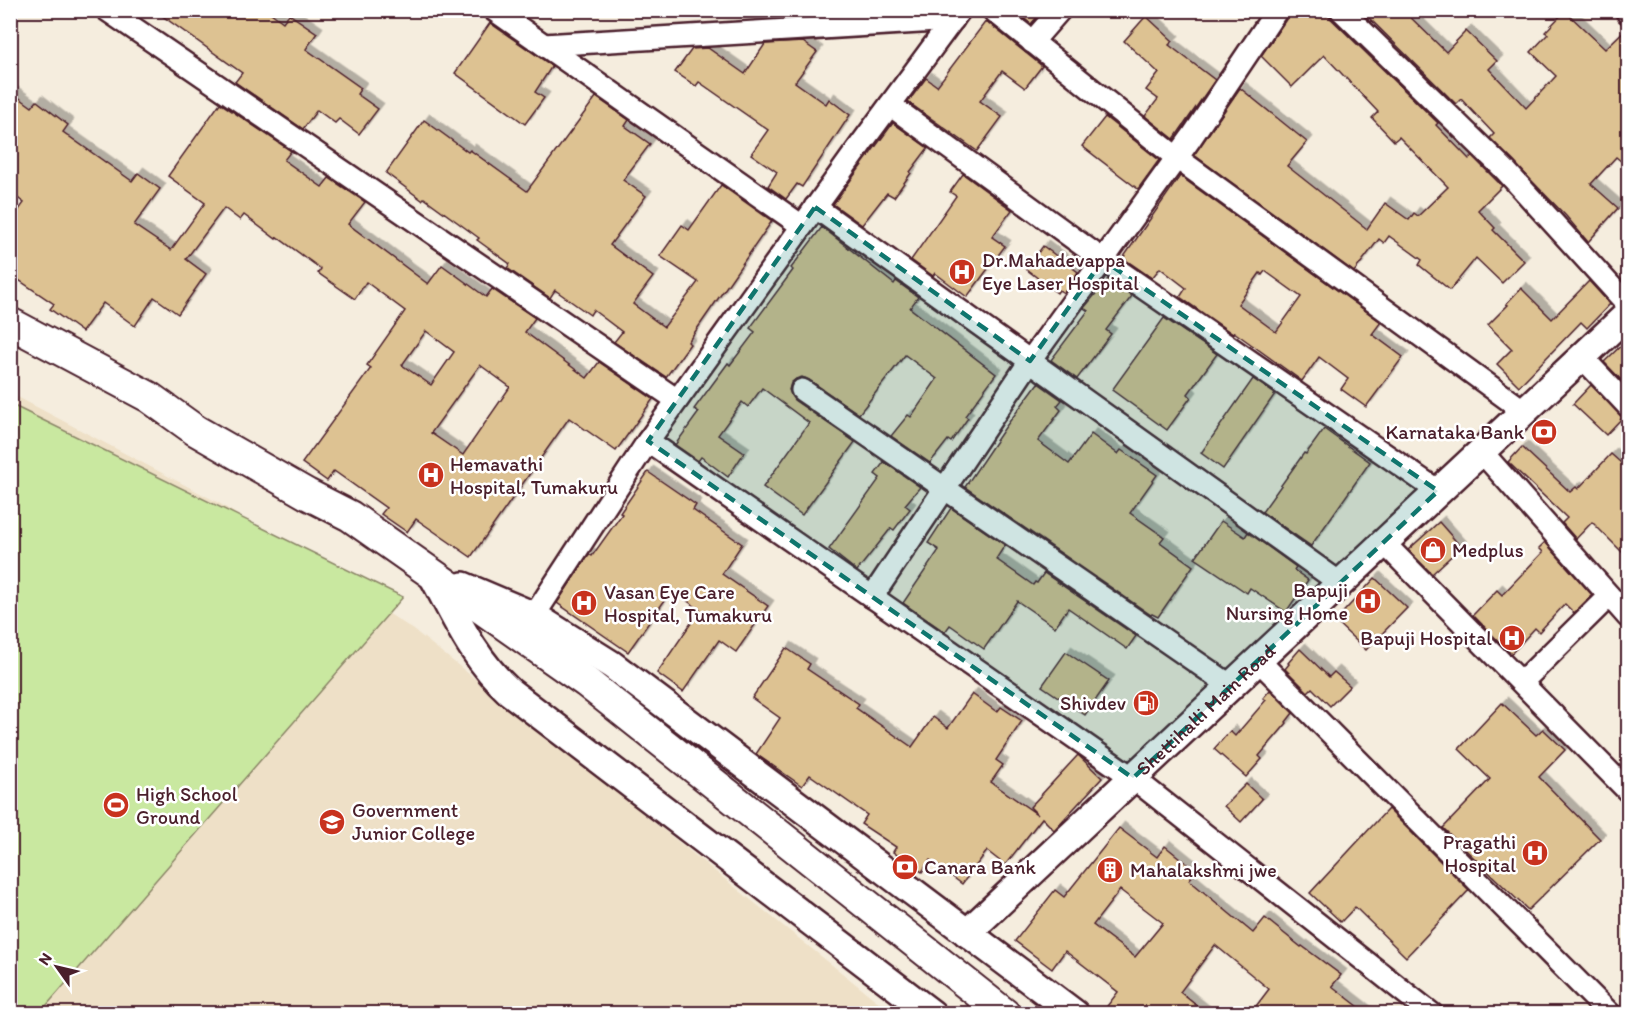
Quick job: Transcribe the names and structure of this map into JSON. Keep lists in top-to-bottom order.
{
  "streets": {
    "street": ["Shettihalli Main Road"]
  },
  "places": {
    "hospital": [
      "Dr.Mahadevappa Eye Laser Hospital",
      "Hemavathi Hospital, Tumakuru",
      "Bapuji Nursing Home",
      "Vasan Eye Care Hospital, Tumakuru",
      "Bapuji Hospital",
      "Pragathi Hospital"
    ],
    "bank": ["Karnataka Bank", "Canara Bank"],
    "shop": ["Medplus"],
    "fuel station": ["Shivdev"],
    "sports": ["High School Ground"],
    "school or university": ["Government Junior College"],
    "building": ["Mahalakshmi jwe"]
  },
  "north": "top left"
}
